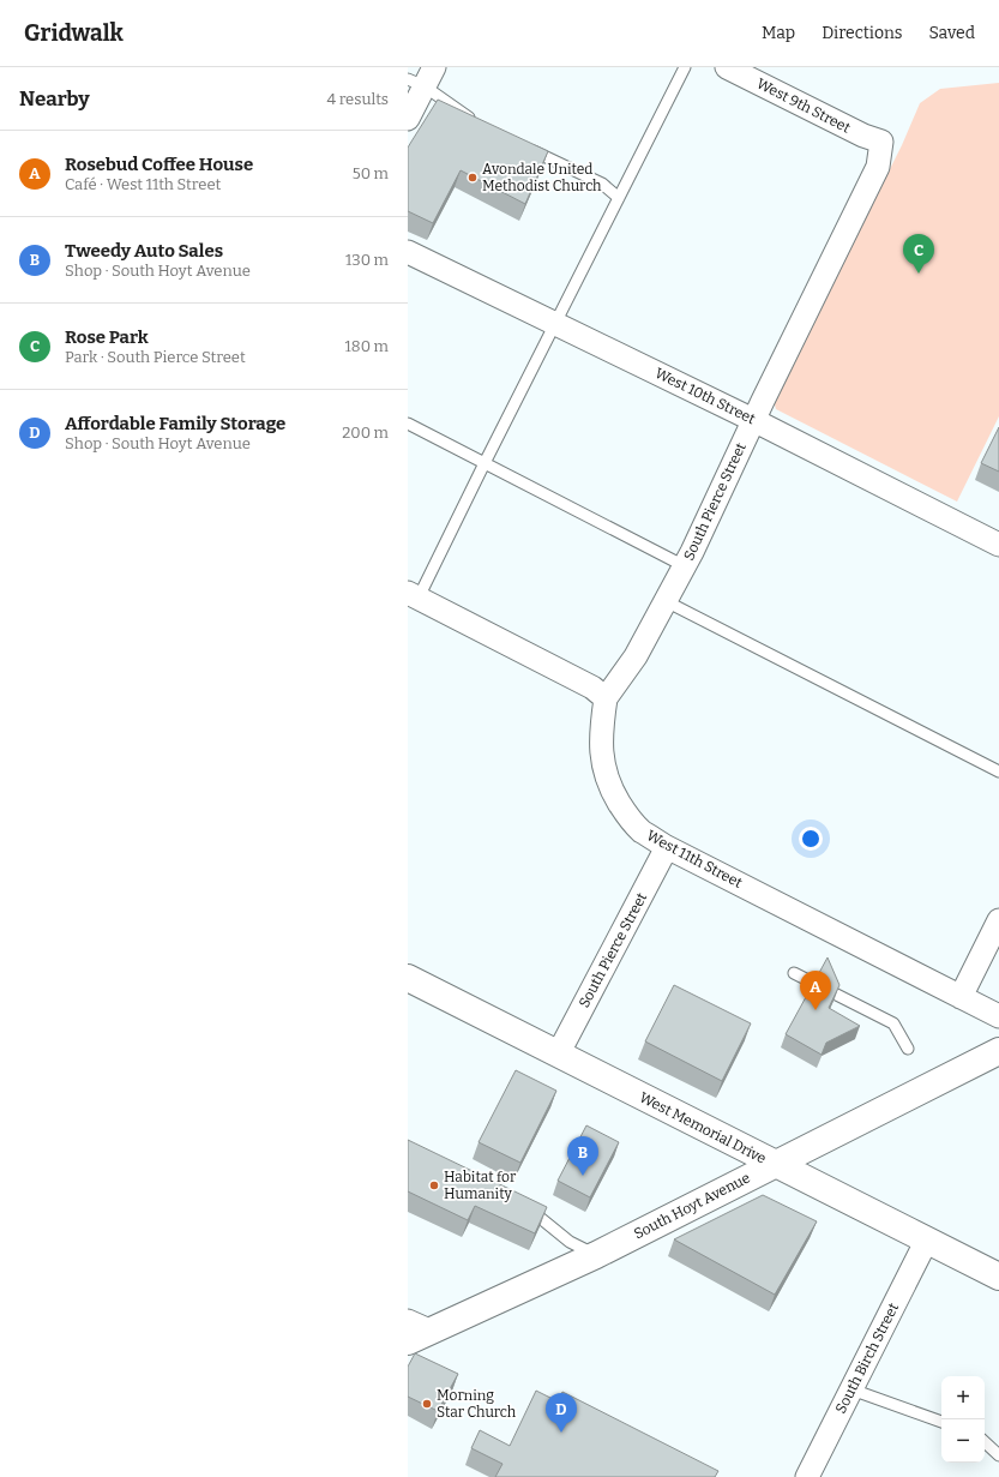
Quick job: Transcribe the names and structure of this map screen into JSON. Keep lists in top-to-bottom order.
{
  "streets": {
    "main road": ["West Memorial Drive", "South Hoyt Avenue"],
    "street": [
      "West 9th Street",
      "West 10th Street",
      "South Pierce Street",
      "West 11th Street",
      "South Birch Street"
    ]
  },
  "crossings": [
    ["West 9th Street", "South Pierce Street"],
    ["West 10th Street", "South Pierce Street"],
    ["South Pierce Street", "West 11th Street"],
    ["South Pierce Street", "West Memorial Drive"],
    ["West Memorial Drive", "South Hoyt Avenue"],
    ["West Memorial Drive", "South Birch Street"]
  ],
  "places": ["Avondale United Methodist Church", "Habitat for Humanity", "Morning Star Church"],
  "page": {
    "header": "Gridwalk",
    "nav": ["Map", "Directions", "Saved"],
    "heading": ["Nearby", "4 results"],
    "list": [
      {
        "mark": "A",
        "name": "Rosebud Coffee House",
        "note": "Café · West 11th Street",
        "value": "50 m"
      },
      {
        "mark": "B",
        "name": "Tweedy Auto Sales",
        "note": "Shop · South Hoyt Avenue",
        "value": "130 m"
      },
      {
        "mark": "C",
        "name": "Rose Park",
        "note": "Park · South Pierce Street",
        "value": "180 m"
      },
      {
        "mark": "D",
        "name": "Affordable Family Storage",
        "note": "Shop · South Hoyt Avenue",
        "value": "200 m"
      }
    ],
    "pins": [
      "C",
      "A",
      "B",
      "D"
    ],
    "map_buttons": ["+", "−"]
  }
}
